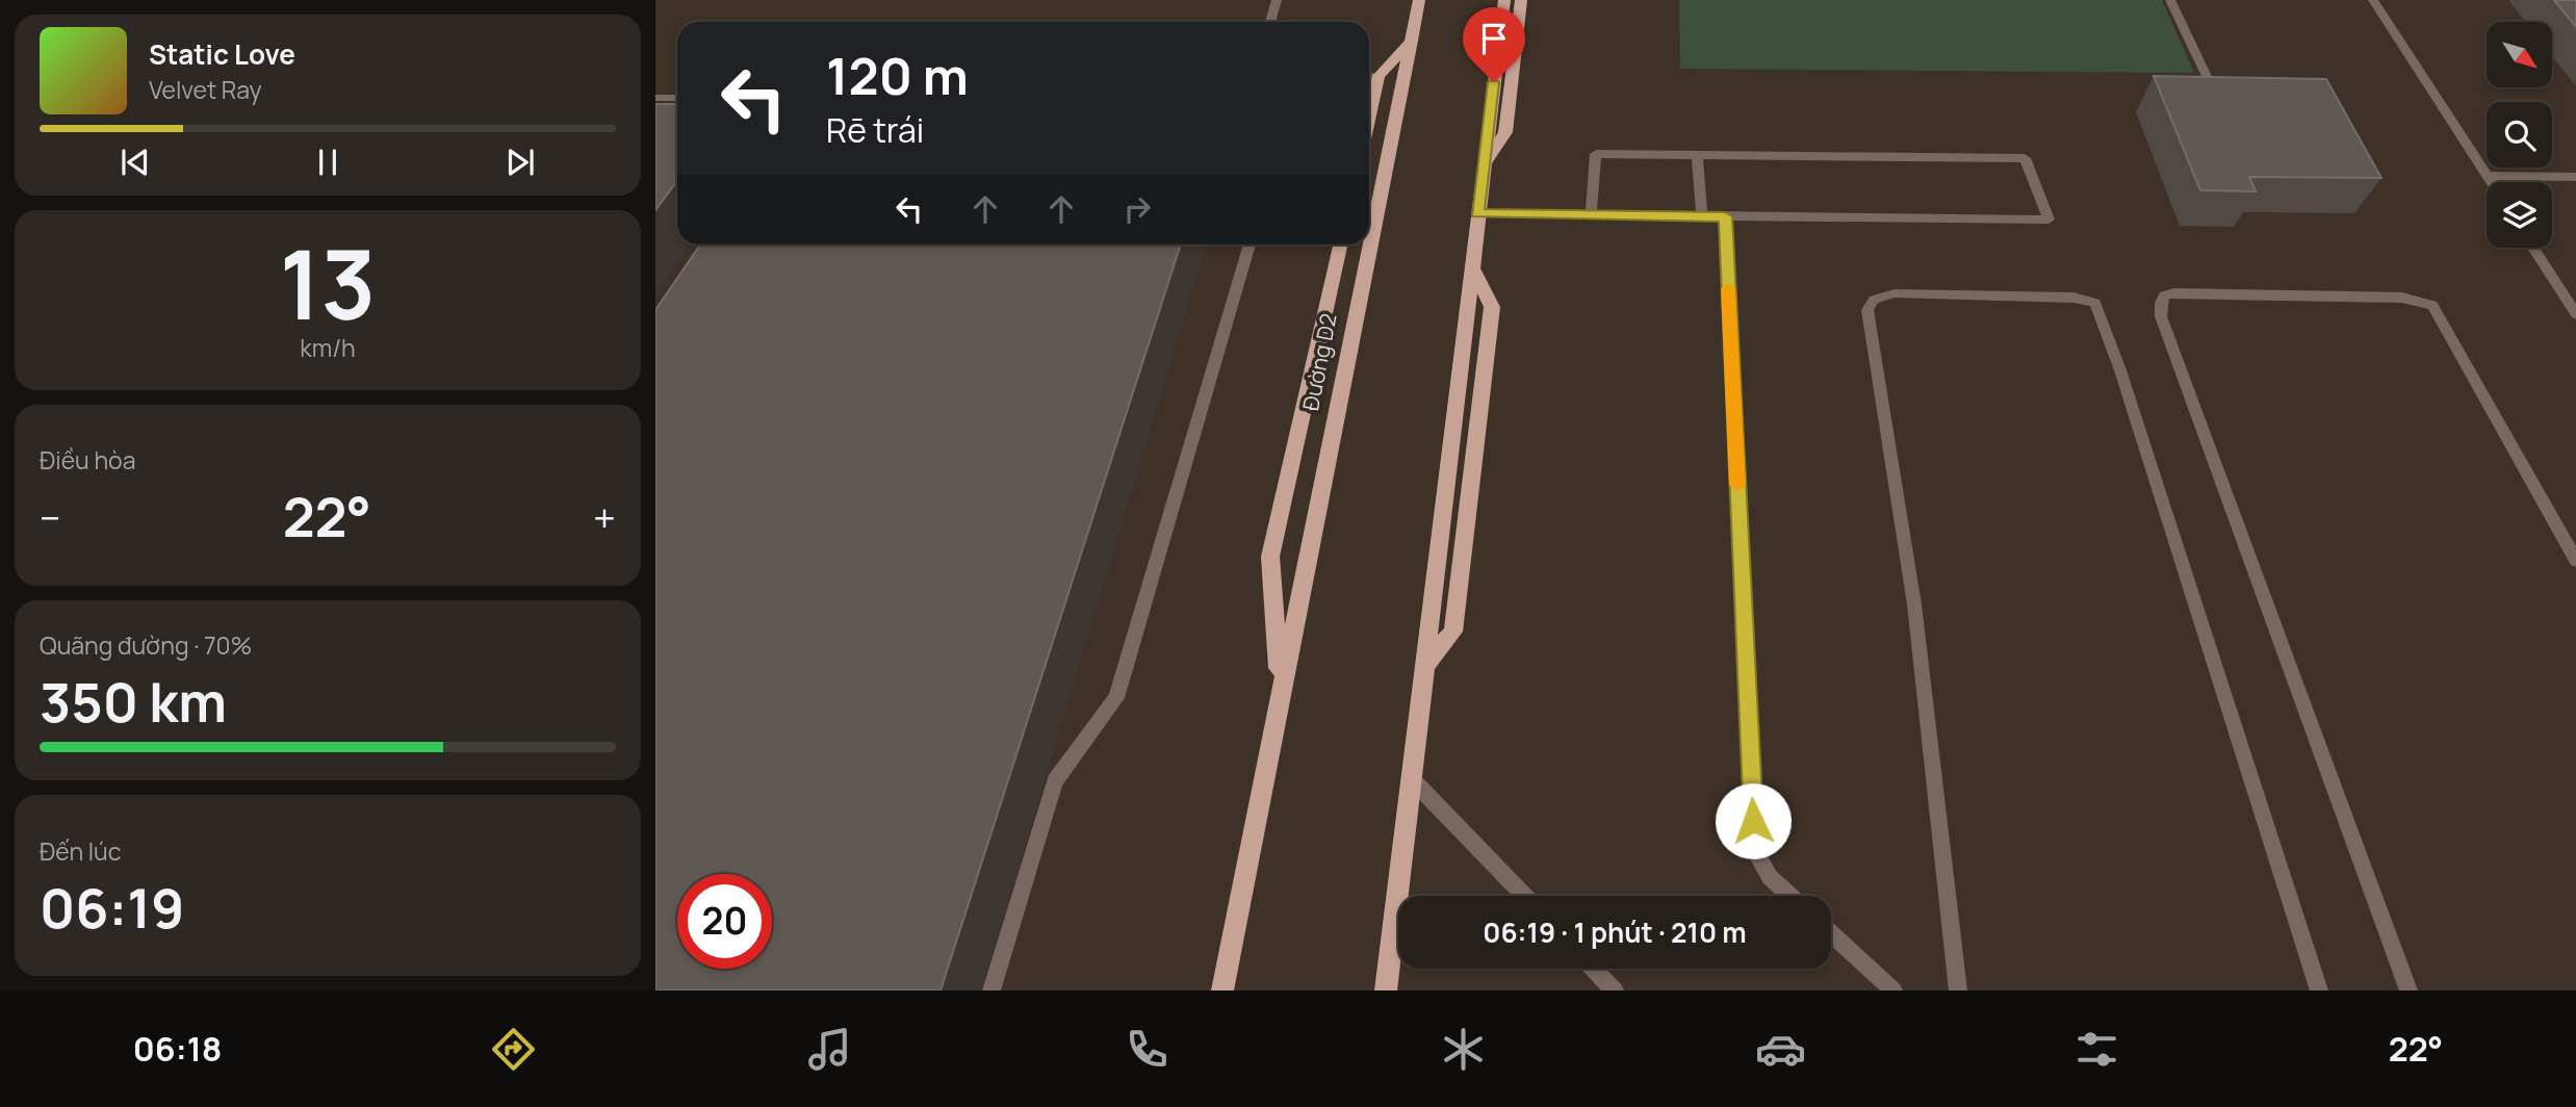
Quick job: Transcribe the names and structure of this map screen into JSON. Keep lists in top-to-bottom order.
{
  "streets": {
    "main road": ["Đường D2"]
  },
  "north": "bottom right",
  "page": {
    "turn": ["120 m", "Rẽ trái"],
    "song": ["Static Love", "Velvet Ray"],
    "tile": [
      ["13", "km/h"],
      "Điều hòa",
      ["Quãng đường · 70%", "350 km"],
      ["Đến lúc", "06:19"]
    ],
    "heat": ["−", "22°", "+"],
    "limit": "20",
    "trip": "06:19 · 1 phút · 210 m",
    "tabs": ["06:18", "22°"]
  }
}
